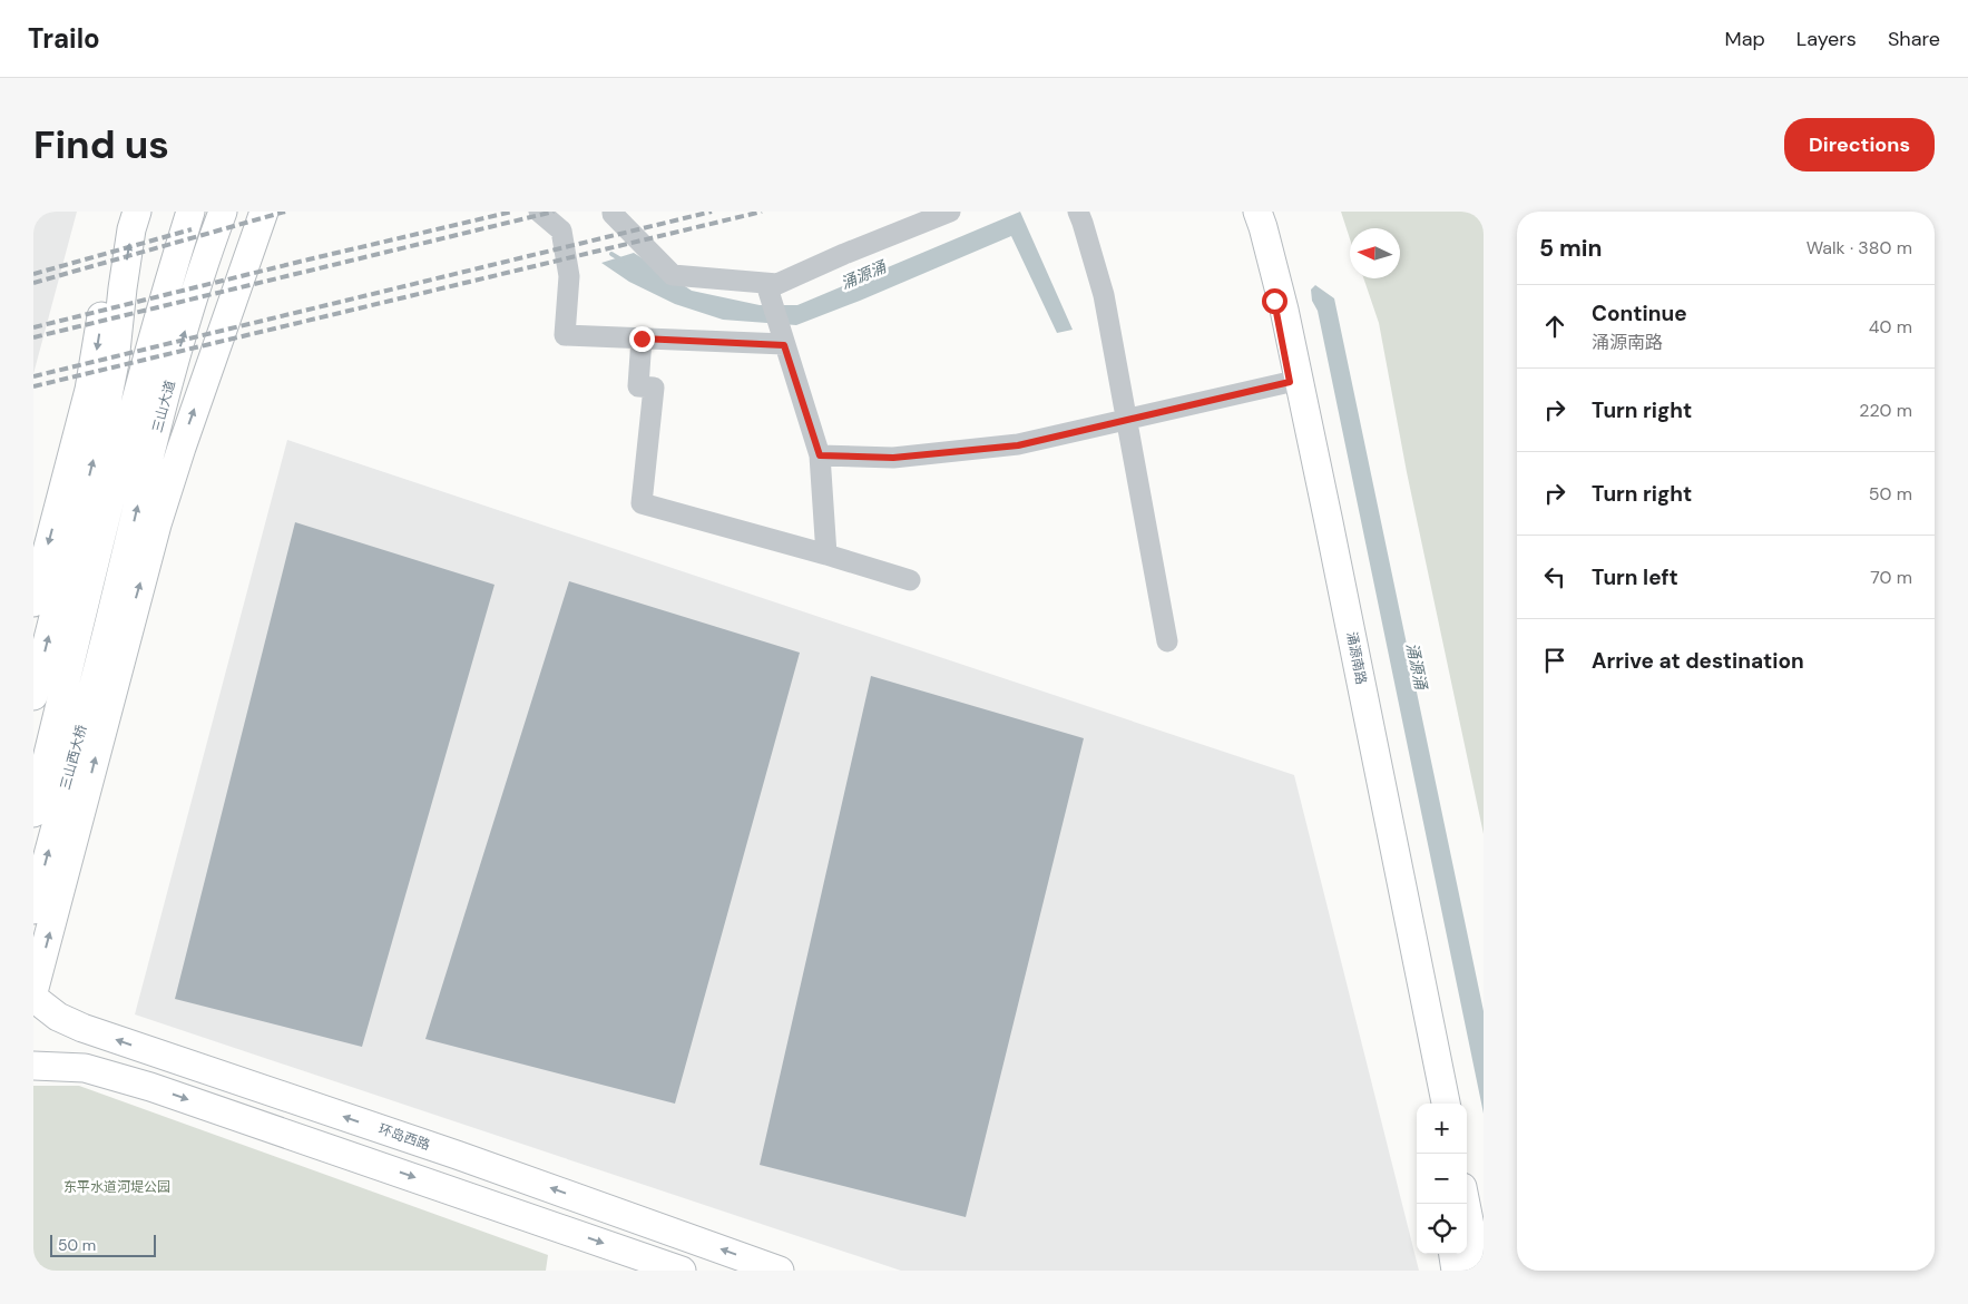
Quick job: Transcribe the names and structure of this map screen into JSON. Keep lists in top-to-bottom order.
{
  "streets": {
    "main road": [
      "三山大道",
      "涌源南路",
      "三山西大桥",
      "环岛西路"
    ]
  },
  "crossings": [
    ["三山大道", "三山西大桥"]
  ],
  "water": ["涌源涌"],
  "parks": ["东平水道河堤公园"],
  "scale_bar": "50 m",
  "north": "left",
  "page": {
    "header": "Trailo",
    "nav": ["Map", "Layers", "Share"],
    "buttons": "Directions",
    "title": "Find us",
    "heading": ["5 min", "Walk · 380 m"],
    "list": [
      ["Continue", "涌源南路", "40 m"],
      ["Turn right", "220 m"],
      ["Turn right", "50 m"],
      ["Turn left", "70 m"],
      "Arrive at destination"
    ],
    "map_buttons": ["+", "−"],
    "scale": "50 m"
  }
}
